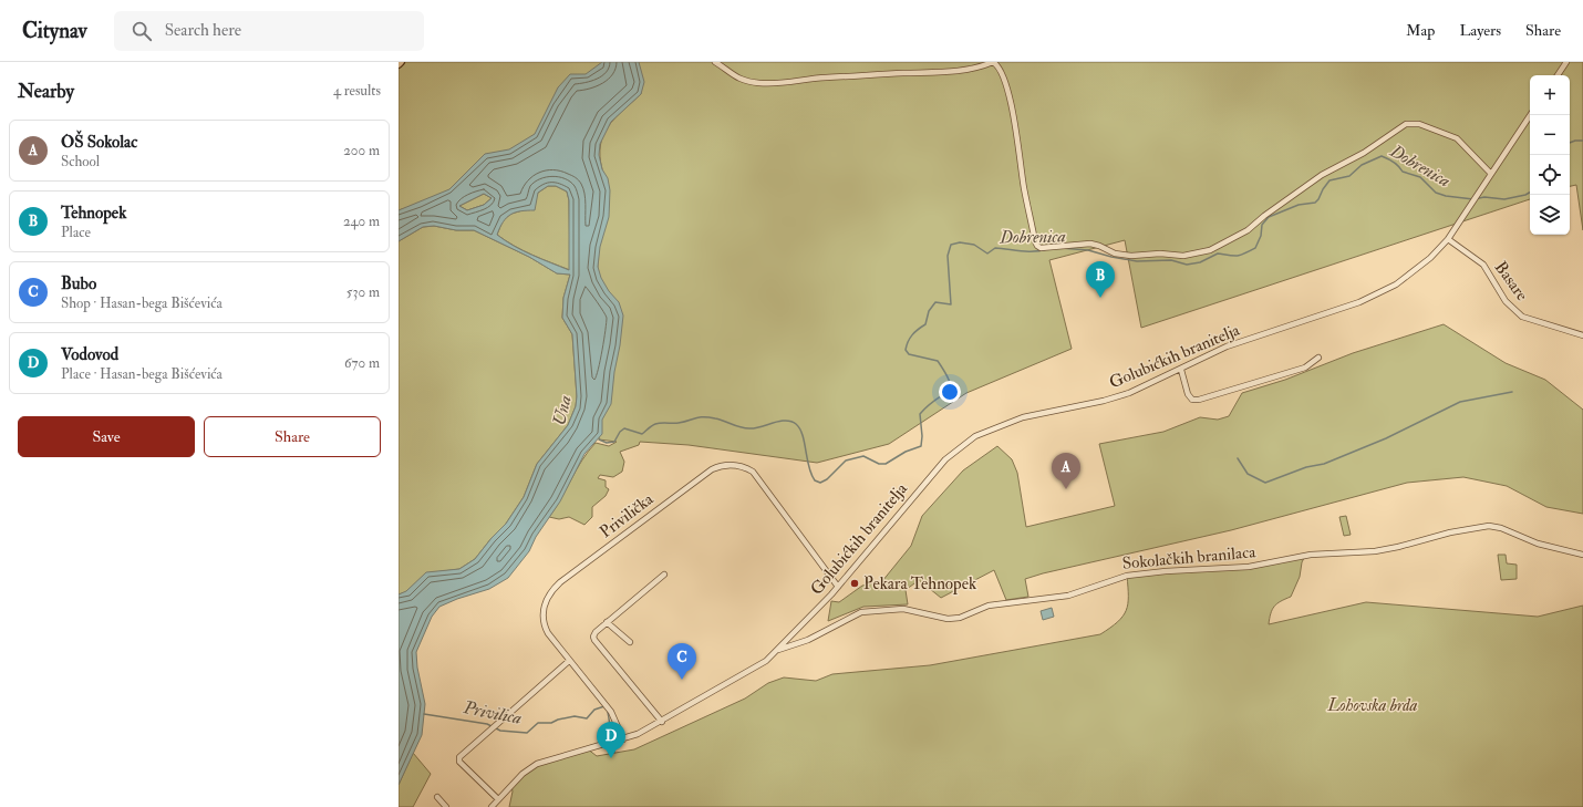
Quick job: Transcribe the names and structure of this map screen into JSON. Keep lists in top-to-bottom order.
{
  "streets": {
    "street": [
      "Basare",
      "Golubićkih branitelja",
      "Privilička",
      "Sokolačkih branilaca"
    ]
  },
  "crossings": [
    ["Basare", "Golubićkih branitelja"],
    ["Golubićkih branitelja", "Privilička"],
    ["Golubićkih branitelja", "Sokolačkih branilaca"]
  ],
  "water": ["Dobrenica", "Una", "Privilica"],
  "parks": ["Lohovska brda"],
  "places": ["Pekara Tehnopek"],
  "page": {
    "header": "Citynav",
    "search": "Search here",
    "nav": ["Map", "Layers", "Share"],
    "heading": ["Nearby", "4 results"],
    "map_buttons": ["+", "−"],
    "list": [
      {
        "mark": "A",
        "name": "OŠ Sokolac",
        "note": "School",
        "value": "200 m"
      },
      {
        "mark": "B",
        "name": "Tehnopek",
        "note": "Place",
        "value": "240 m"
      },
      {
        "mark": "C",
        "name": "Bubo",
        "note": "Shop · Hasan-bega Bišćevića",
        "value": "530 m"
      },
      {
        "mark": "D",
        "name": "Vodovod",
        "note": "Place · Hasan-bega Bišćevića",
        "value": "670 m"
      }
    ],
    "pins": [
      "B",
      "A",
      "C",
      "D"
    ],
    "buttons": ["Save", "Share"]
  }
}
